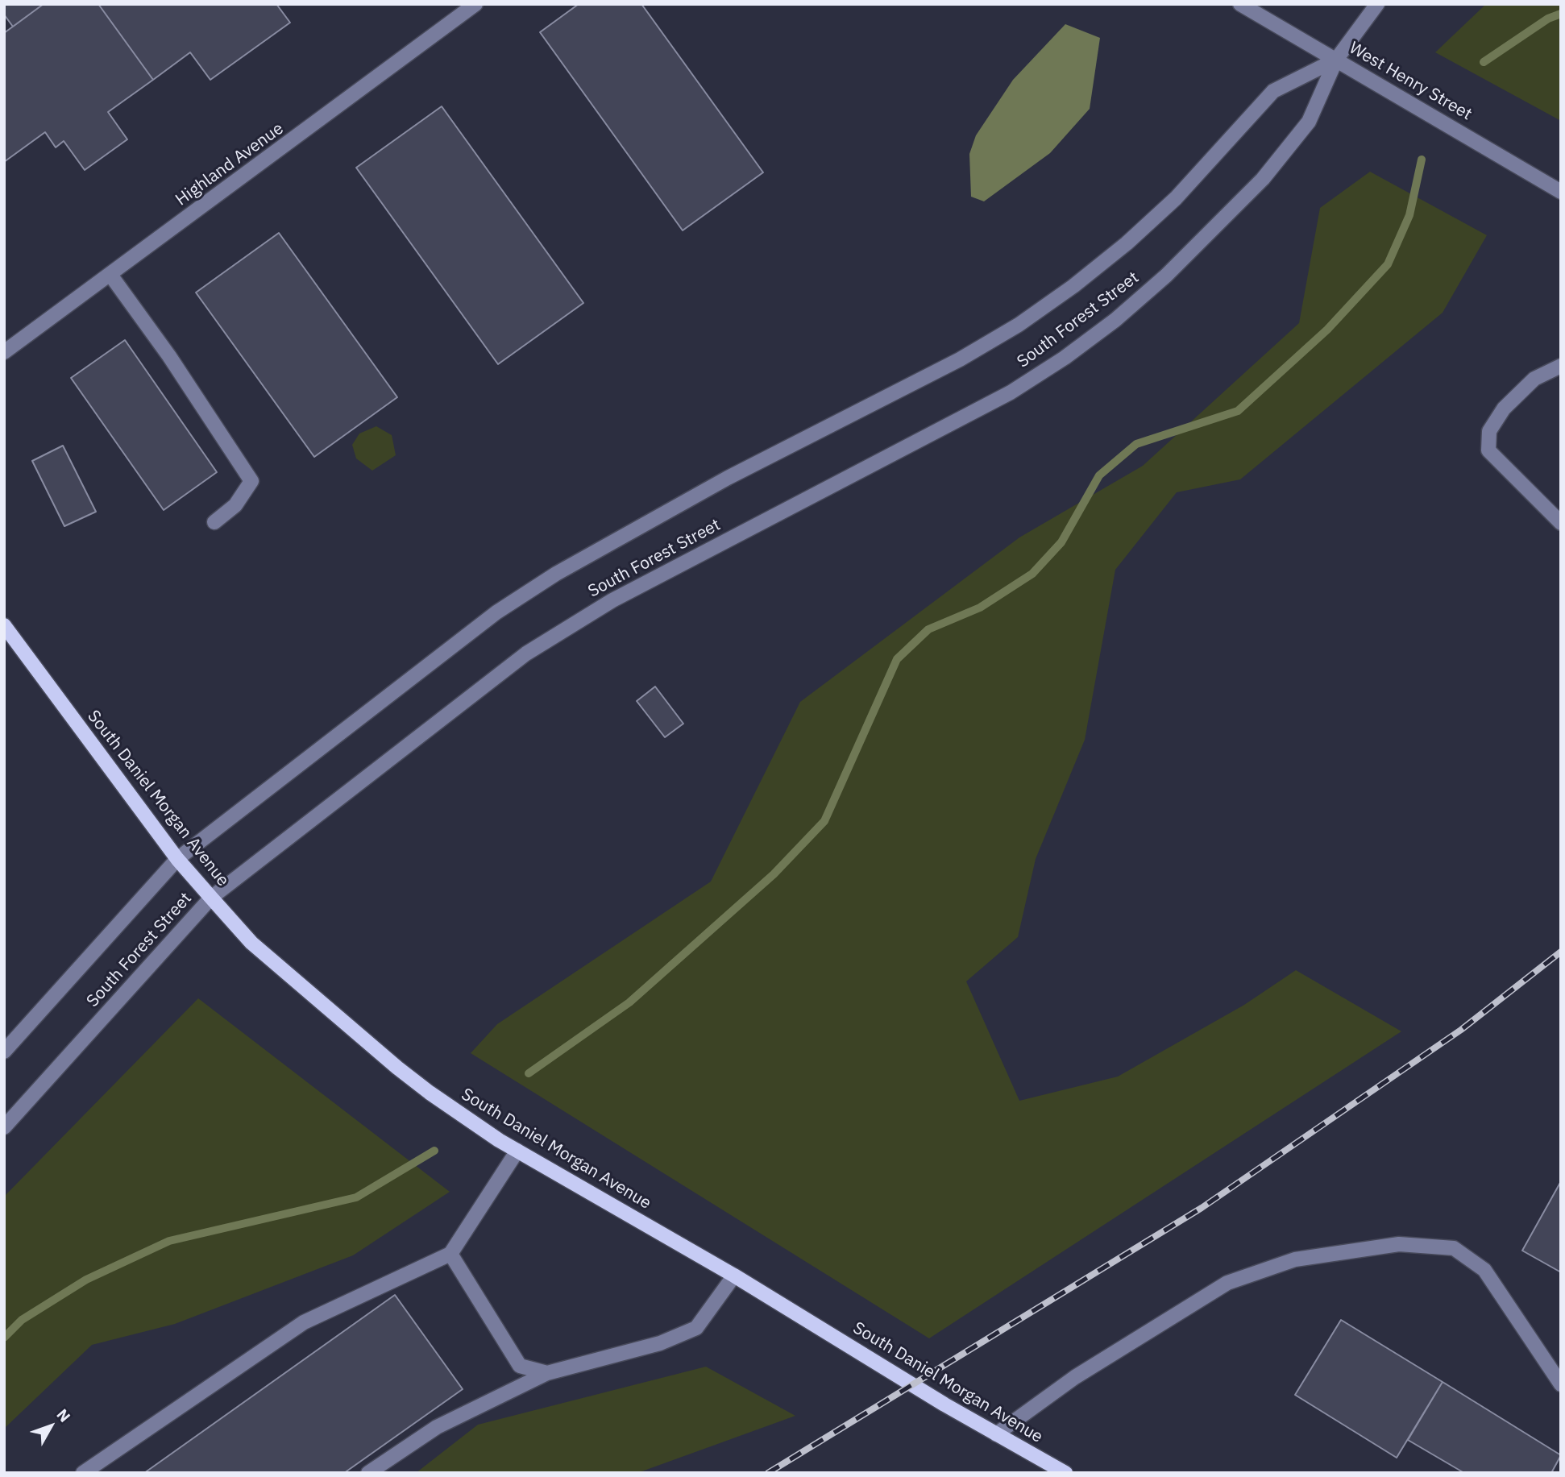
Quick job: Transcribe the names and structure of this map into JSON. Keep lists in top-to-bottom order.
{
  "streets": {
    "main road": ["South Daniel Morgan Avenue"],
    "street": ["West Henry Street", "Highland Avenue", "South Forest Street"]
  },
  "crossings": [
    ["West Henry Street", "South Forest Street"],
    ["South Forest Street", "South Daniel Morgan Avenue"]
  ],
  "north": "top right"
}
